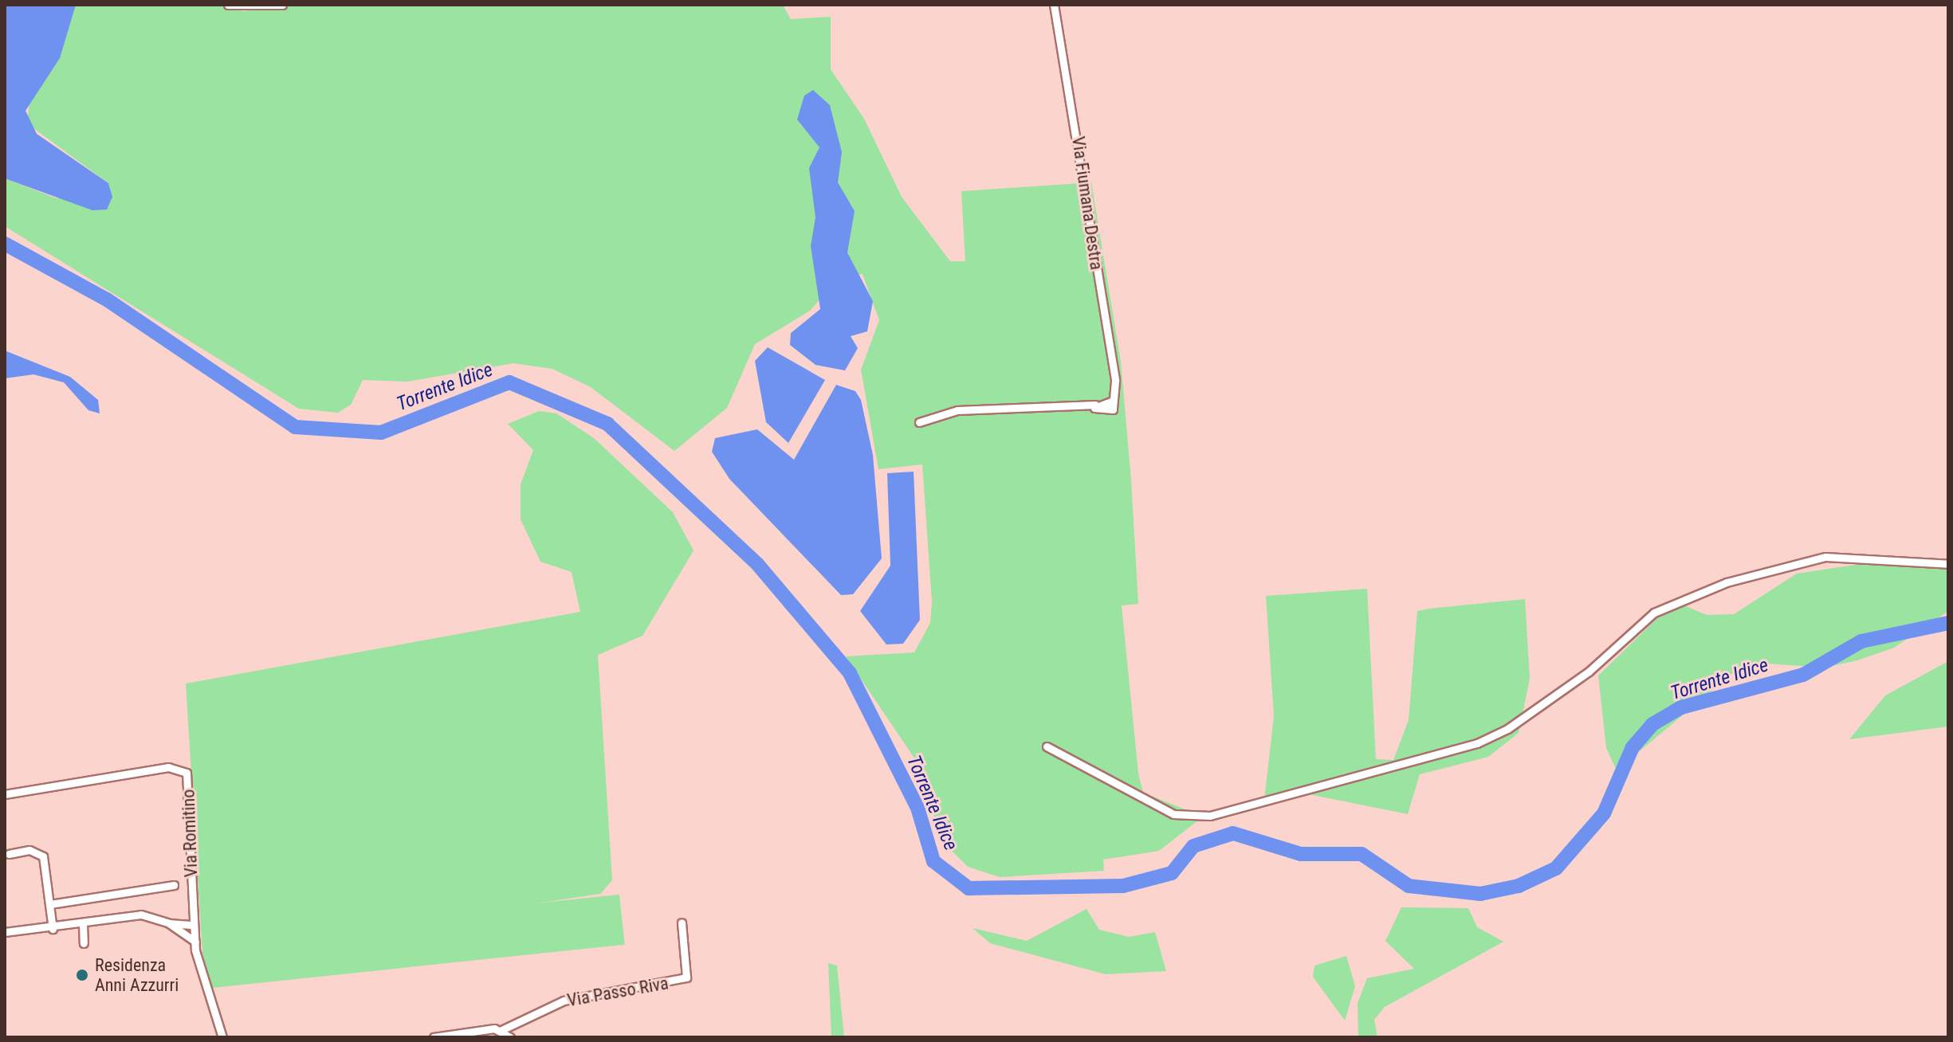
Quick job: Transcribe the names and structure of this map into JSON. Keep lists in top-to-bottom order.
{
  "streets": {
    "street": ["Via Fiumana Destra", "Via Romitino", "Via Passo Riva"]
  },
  "water": ["Torrente Idice"],
  "places": ["Residenza Anni Azzurri"]
}
